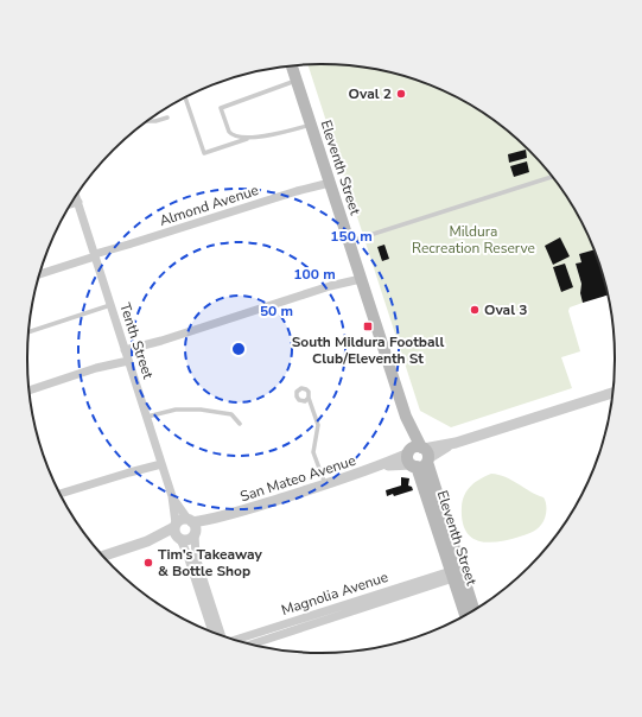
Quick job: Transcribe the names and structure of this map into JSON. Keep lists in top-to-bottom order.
{
  "streets": {
    "main road": ["Eleventh Street"],
    "street": [
      "Almond Avenue",
      "Tenth Street",
      "San Mateo Avenue",
      "Magnolia Avenue"
    ]
  },
  "crossings": [
    ["Eleventh Street", "Almond Avenue"],
    ["Eleventh Street", "San Mateo Avenue"],
    ["Eleventh Street", "Magnolia Avenue"],
    ["Almond Avenue", "Tenth Street"],
    ["Tenth Street", "San Mateo Avenue"]
  ],
  "parks": ["Mildura Recreation Reserve"],
  "places": {
    "other": ["Oval 2", "Oval 3", "Tim’s Takeaway & Bottle Shop"],
    "transit": ["South Mildura Football Club/Eleventh St"]
  },
  "rings": ["150 m", "100 m", "50 m"]
}
